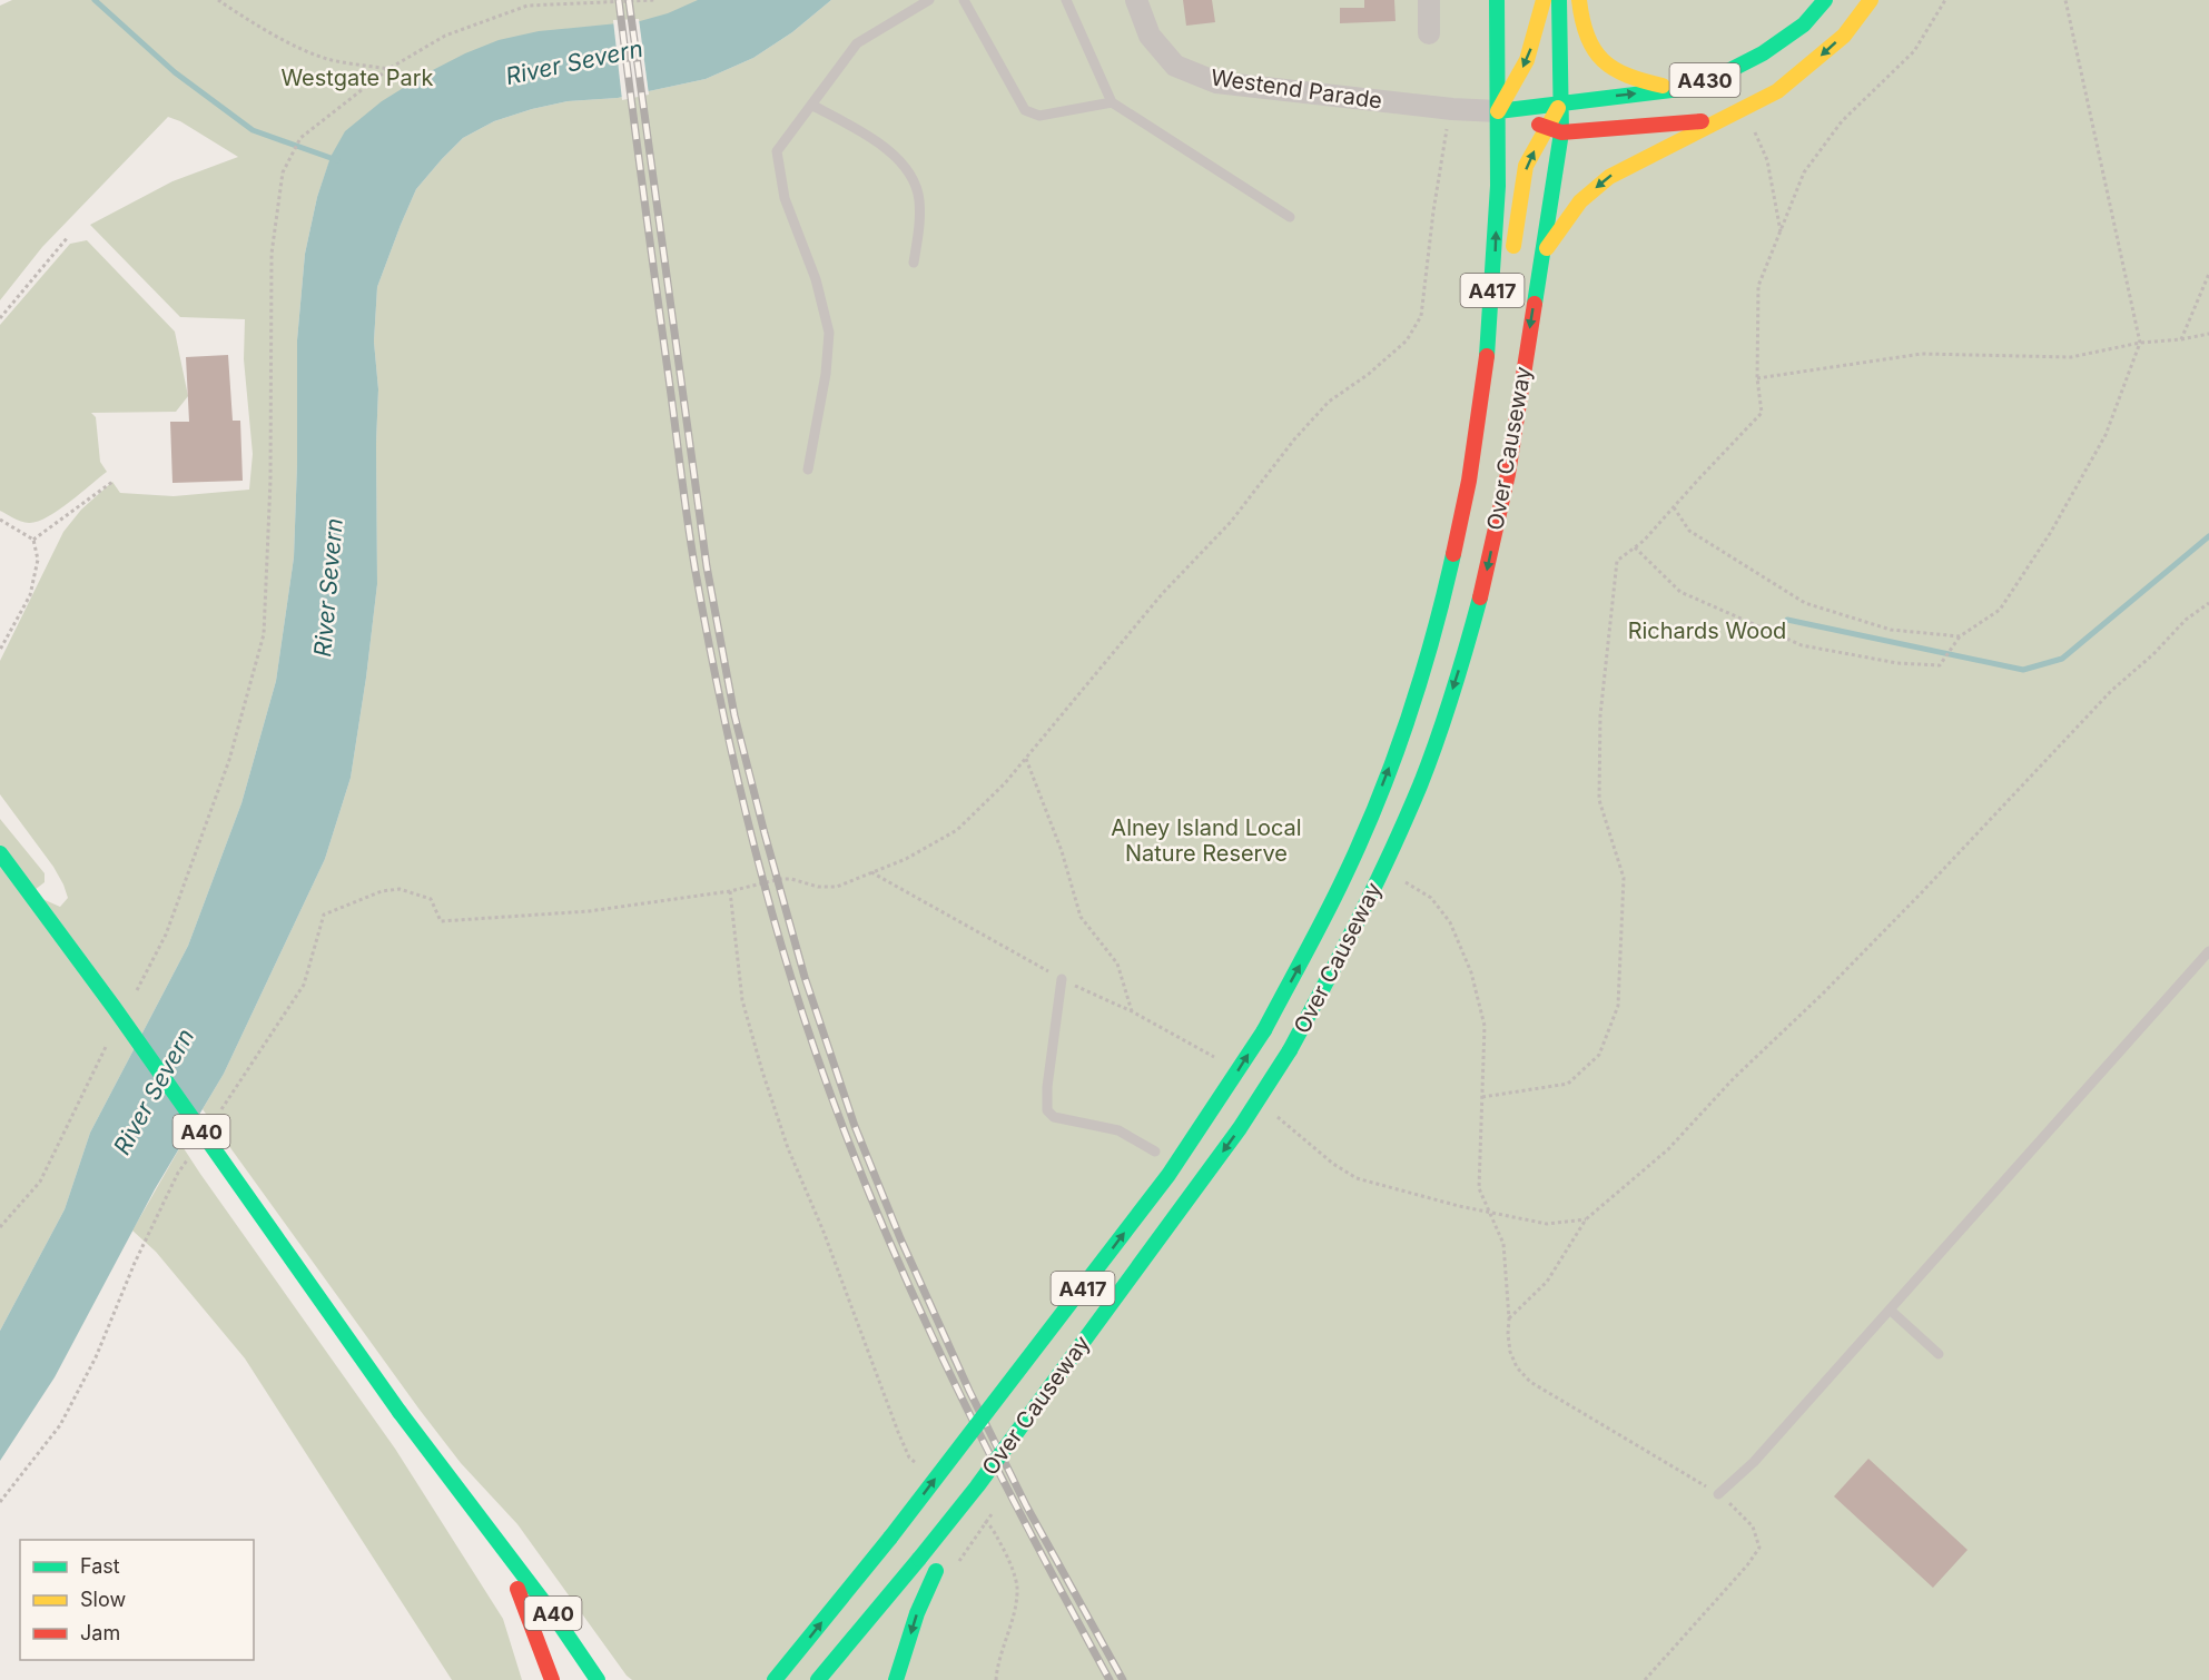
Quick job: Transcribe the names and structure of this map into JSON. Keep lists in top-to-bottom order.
{
  "streets": {
    "main road": [
      "A430",
      "A417",
      "Over Causeway",
      "A40"
    ],
    "street": ["Westend Parade"]
  },
  "crossings": [
    ["A430", "Westend Parade"],
    ["A430", "A417"],
    ["A430", "Over Causeway"],
    ["Westend Parade", "A417"],
    ["Westend Parade", "Over Causeway"],
    ["A417", "Over Causeway"]
  ],
  "water": ["River Severn"],
  "parks": ["Westgate Park", "Richards Wood", "Alney Island Local Nature Reserve"],
  "legend": ["Fast", "Slow", "Jam"]
}
